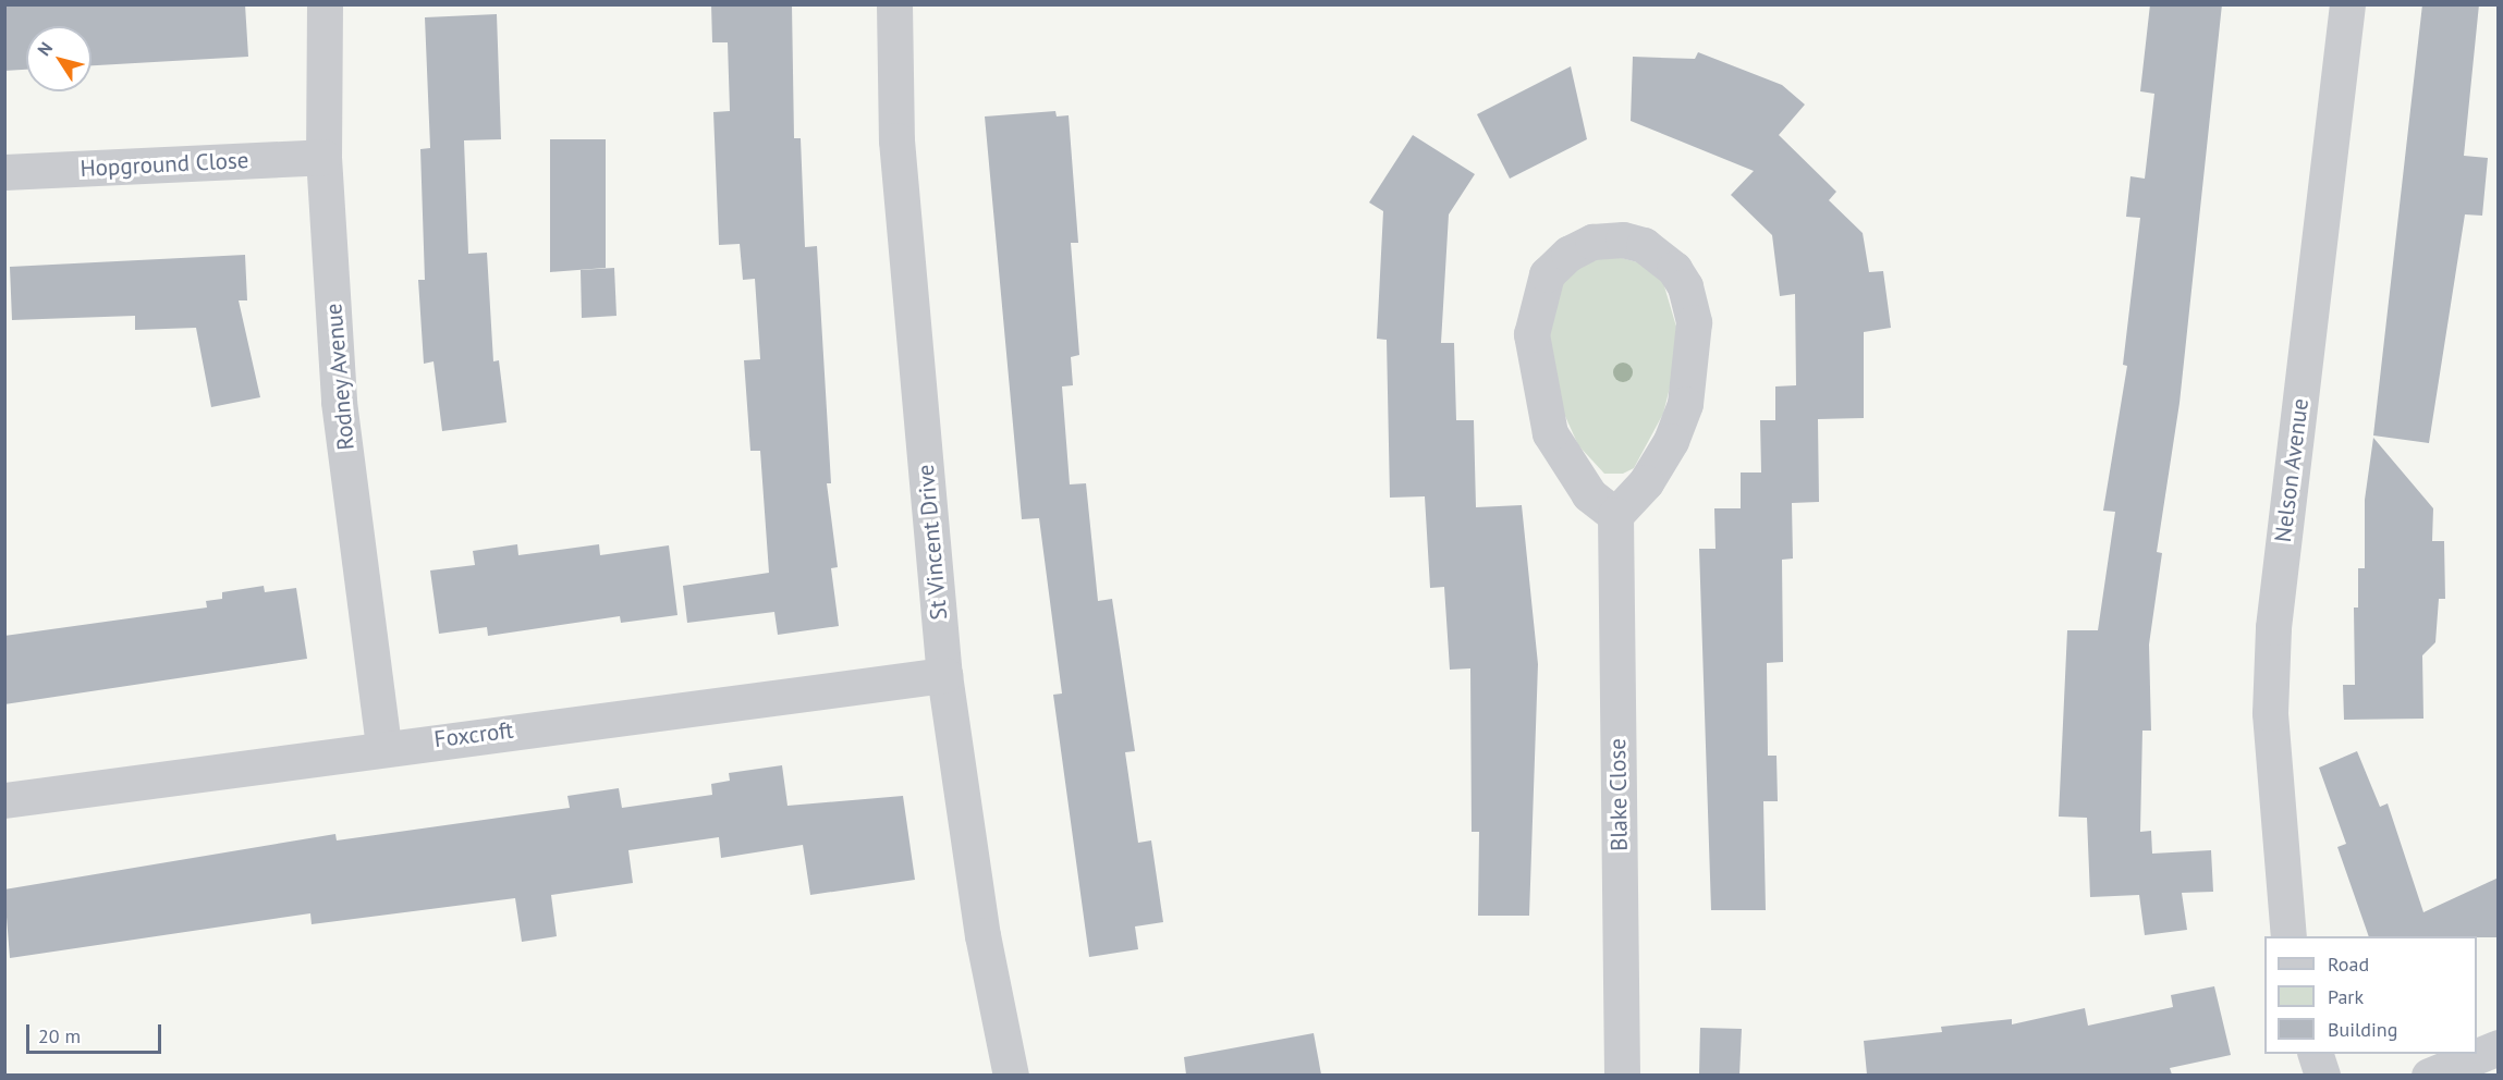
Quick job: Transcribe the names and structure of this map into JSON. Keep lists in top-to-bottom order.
{
  "streets": {
    "street": [
      "Hopground Close",
      "Rodney Avenue",
      "Nelson Avenue",
      "St Vincent Drive",
      "Foxcroft",
      "Blake Close"
    ]
  },
  "crossings": [
    ["Hopground Close", "Rodney Avenue"],
    ["Rodney Avenue", "Foxcroft"],
    ["St Vincent Drive", "Foxcroft"]
  ],
  "legend": ["Road", "Park", "Building"],
  "scale_bar": "20 m",
  "north": "top left"
}
